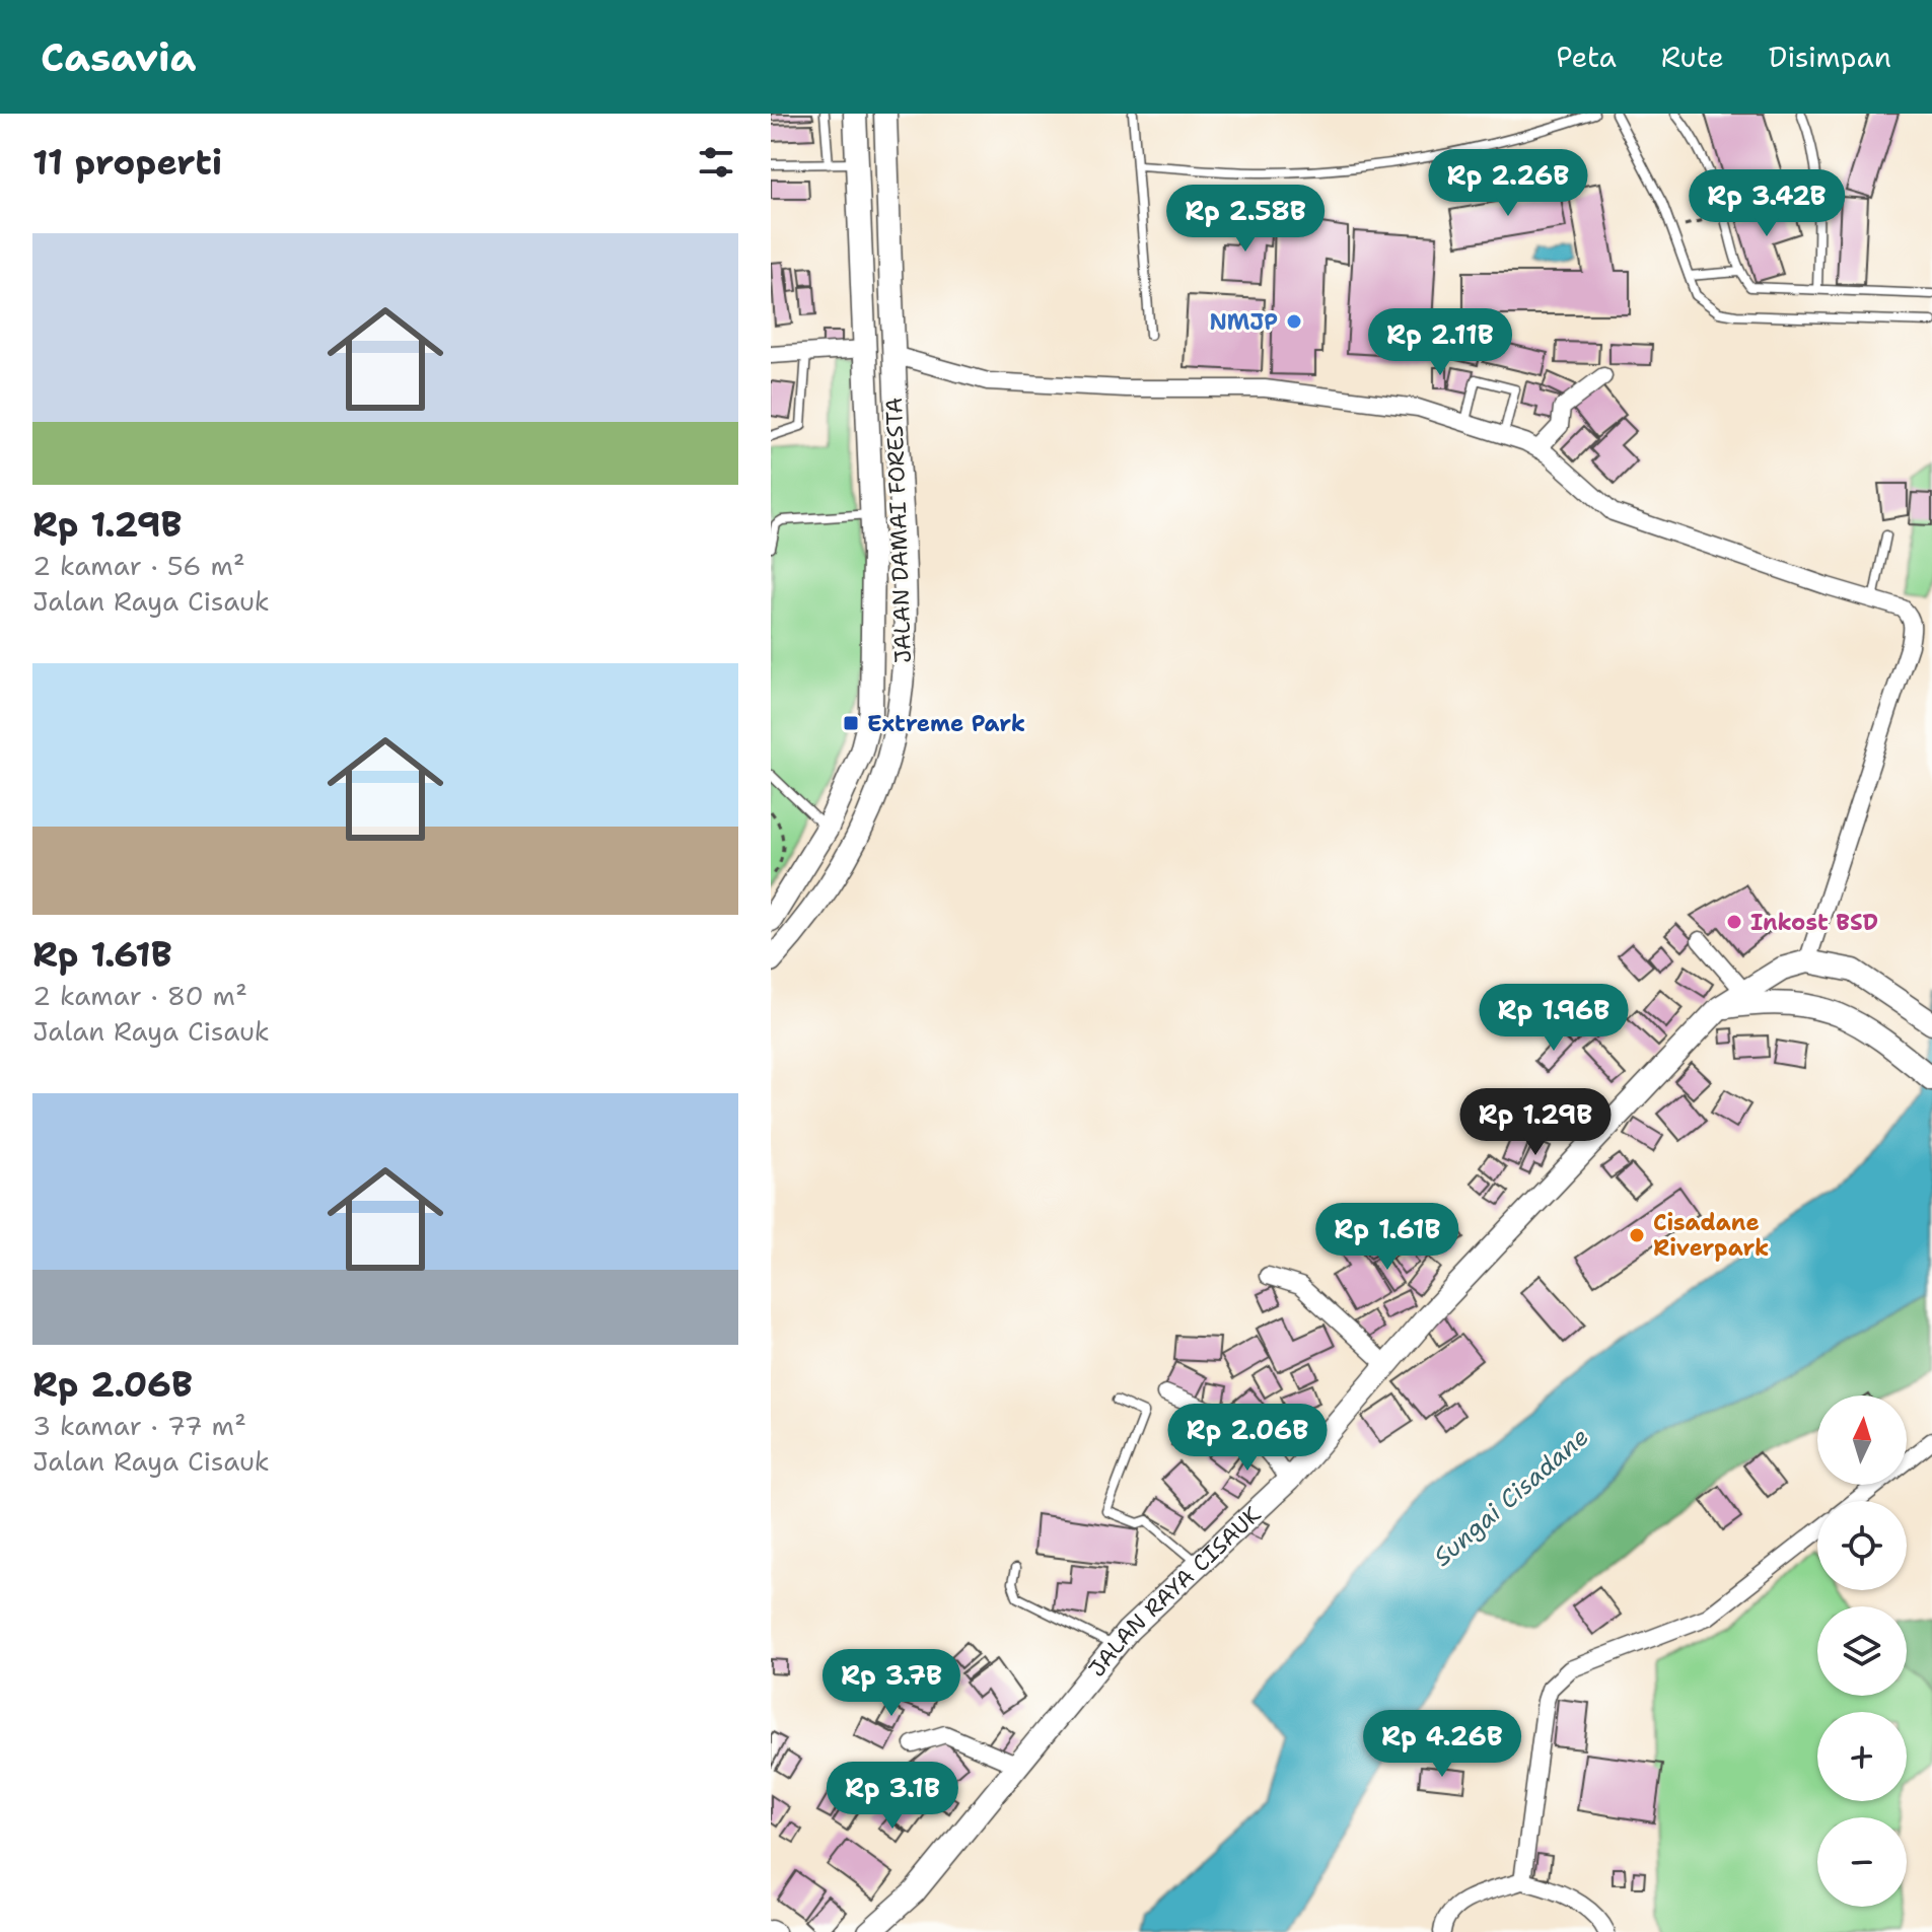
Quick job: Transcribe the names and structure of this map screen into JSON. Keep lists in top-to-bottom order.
{
  "streets": {
    "main road": ["JALAN DAMAI FORESTA", "JALAN RAYA CISAUK"]
  },
  "water": ["Sungai Cisadane"],
  "places": {
    "other": ["NMJP", "Inkost BSD", "Cisadane Riverpark"],
    "transit": ["Extreme Park"]
  },
  "north": "top",
  "page": {
    "header": "Casavia",
    "nav": ["Peta", "Rute", "Disimpan"],
    "heading": "11 properti",
    "price": [
      "Rp 2.26B",
      "Rp 3.42B",
      "Rp 2.58B",
      "Rp 2.11B",
      "Rp 1.96B",
      "Rp 1.29B",
      "Rp 1.61B",
      "Rp 2.06B",
      "Rp 3.7B",
      "Rp 4.26B",
      "Rp 3.1B"
    ],
    "list": [
      {
        "name": "Rp 1.29B",
        "note": "2 kamar · 56 m² · Jalan Raya Cisauk"
      },
      {
        "name": "Rp 1.61B",
        "note": "2 kamar · 80 m² · Jalan Raya Cisauk"
      },
      {
        "name": "Rp 2.06B",
        "note": "3 kamar · 77 m² · Jalan Raya Cisauk"
      }
    ],
    "map_buttons": ["+", "−"]
  }
}
